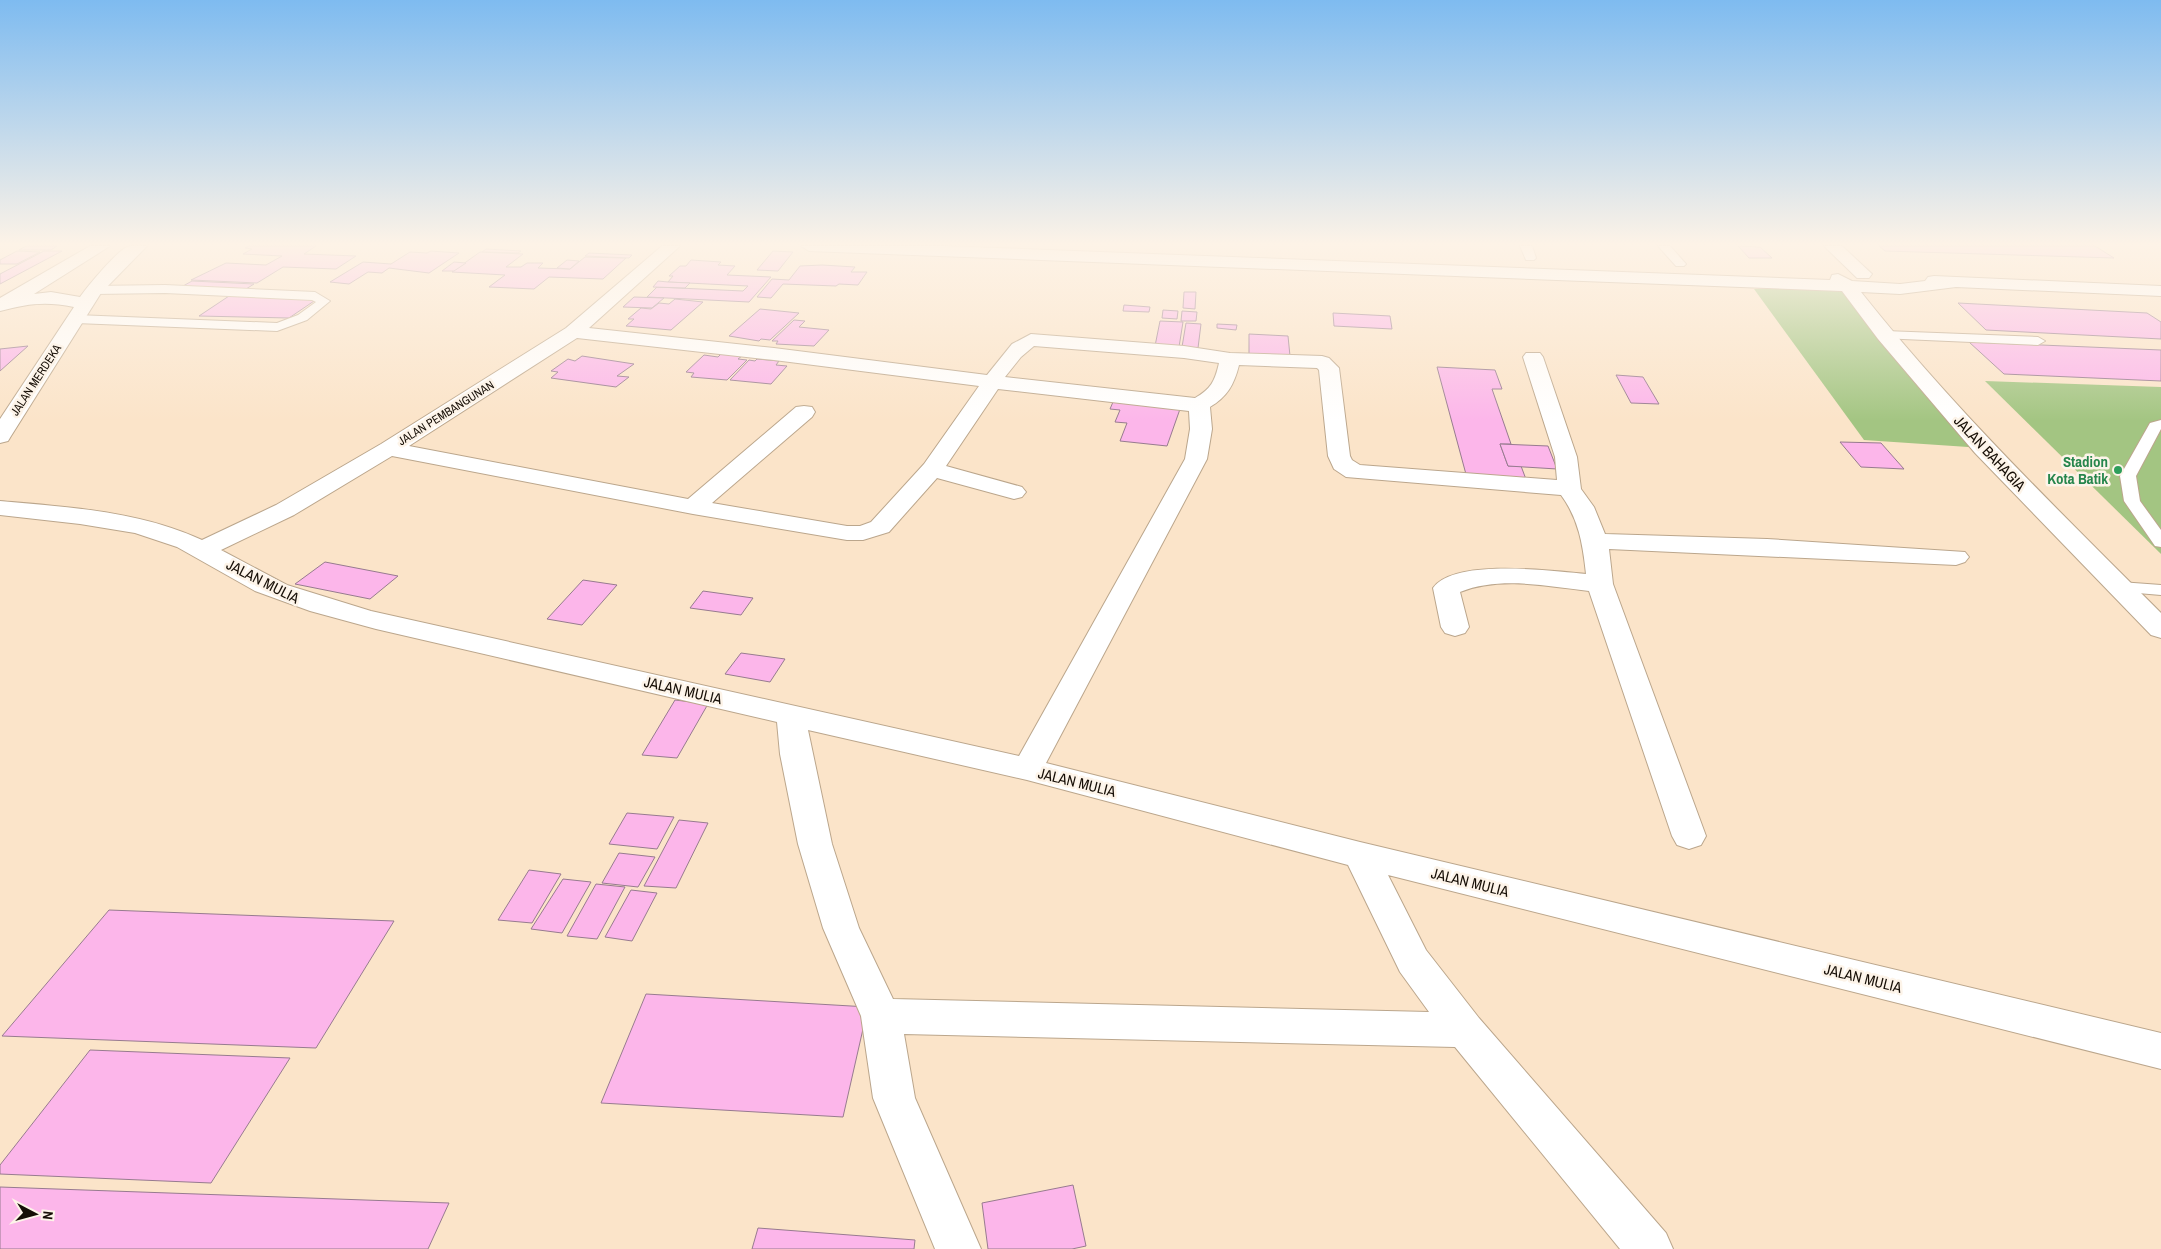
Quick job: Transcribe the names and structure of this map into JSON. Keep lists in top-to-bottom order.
{
  "streets": {
    "main road": [
      "JALAN MERDEKA",
      "JALAN PEMBANGUNAN",
      "JALAN BAHAGIA",
      "JALAN MULIA"
    ]
  },
  "crossings": [
    ["JALAN PEMBANGUNAN", "JALAN MULIA"]
  ],
  "places": ["Stadion Kota Batik"],
  "north": "right"
}
